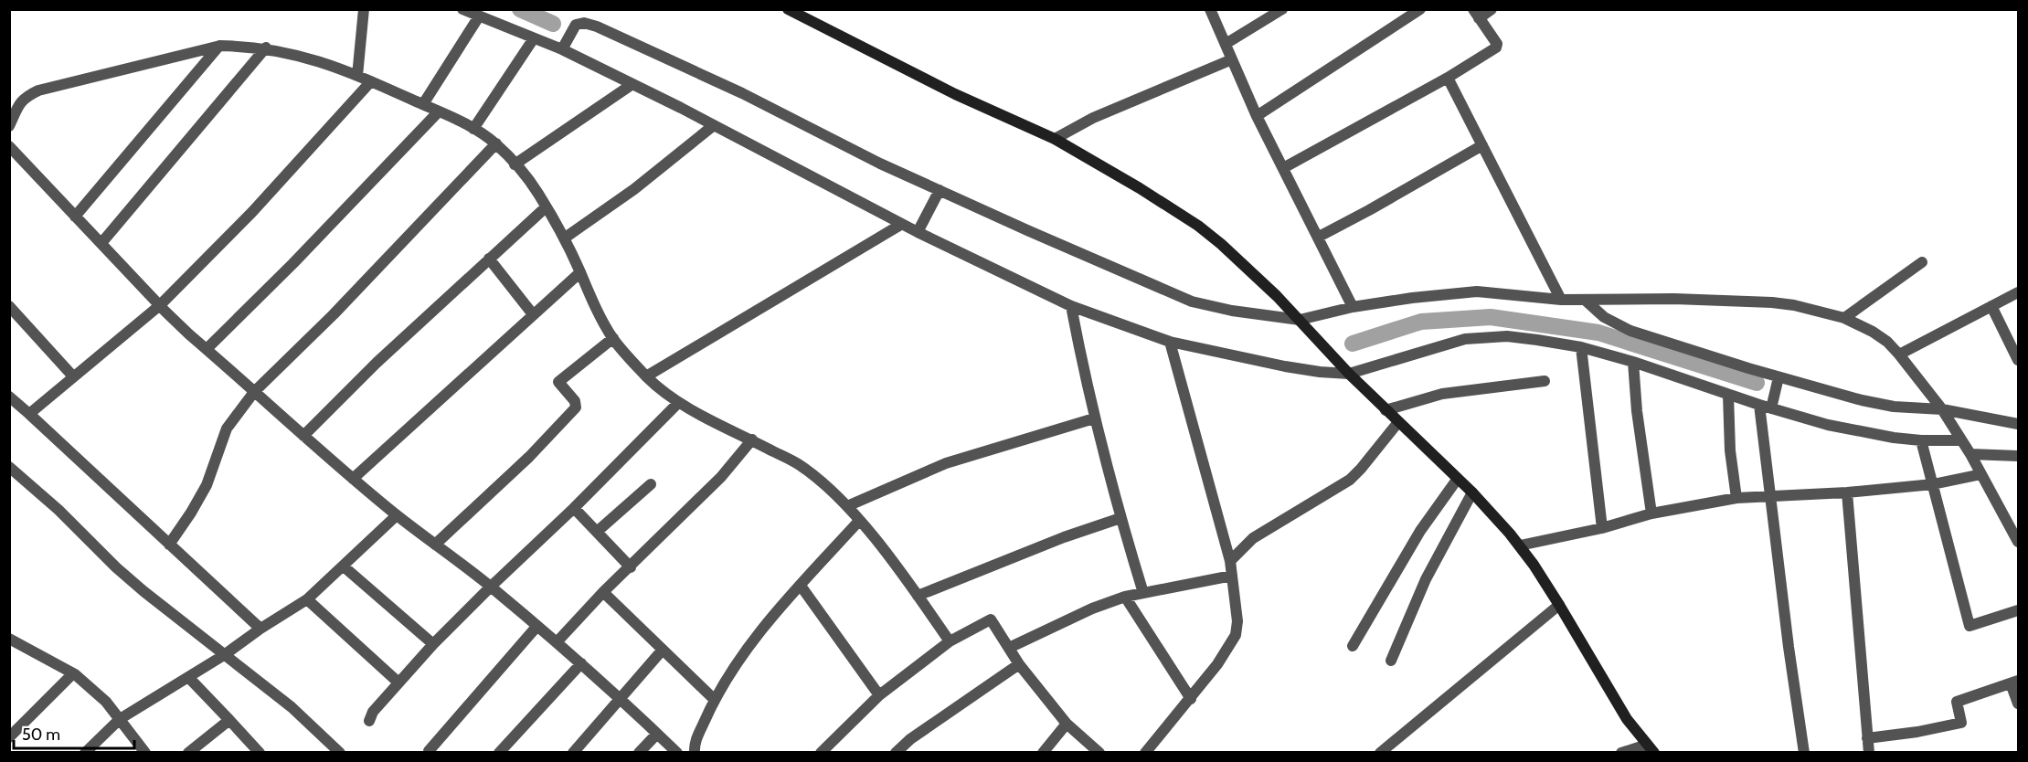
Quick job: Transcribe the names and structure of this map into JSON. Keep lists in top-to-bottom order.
{
  "scale_bar": "50 m"
}
